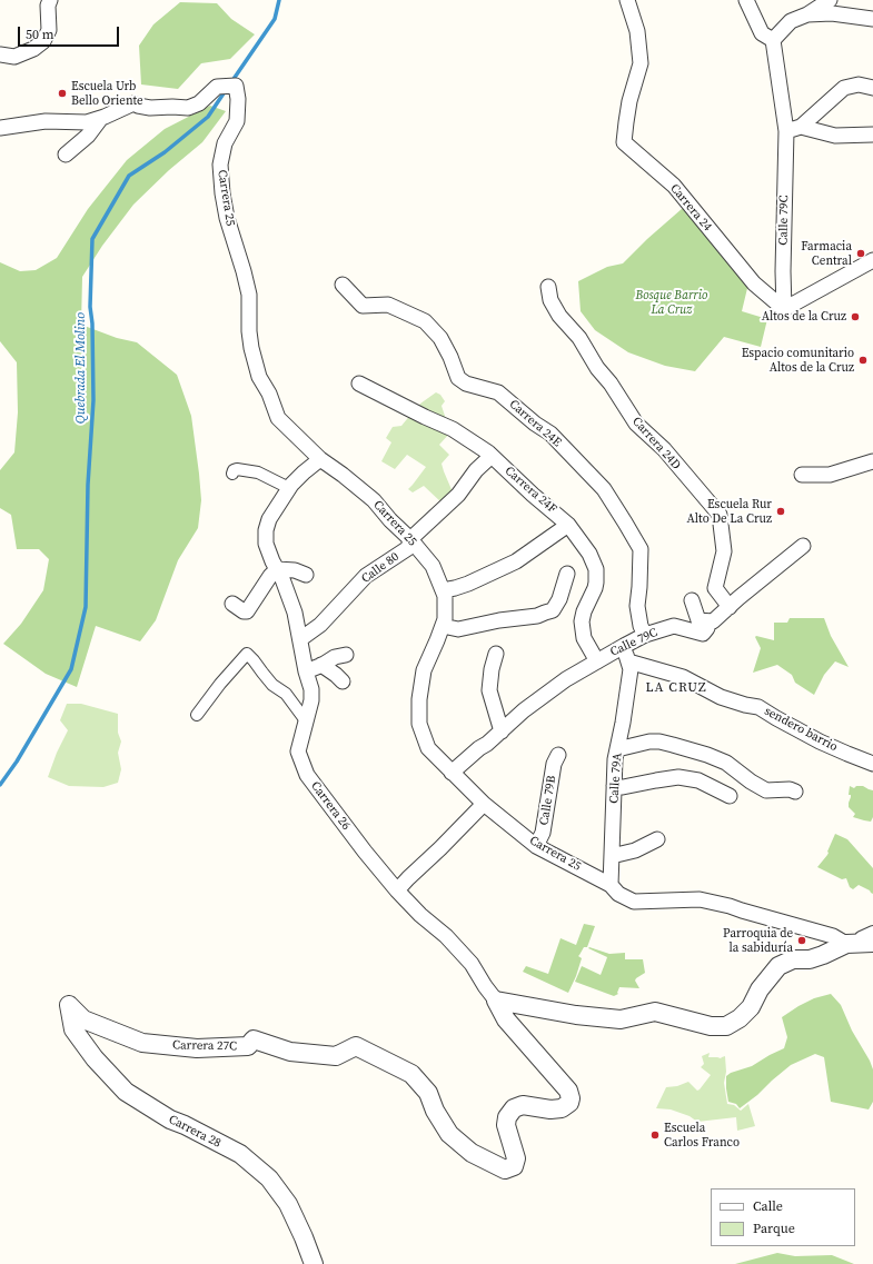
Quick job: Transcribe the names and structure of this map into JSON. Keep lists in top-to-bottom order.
{
  "streets": {
    "street": [
      "Carrera 25",
      "Carrera 24",
      "Calle 79C",
      "Carrera 24E",
      "Carrera 24D",
      "Carrera 24F",
      "Calle 80",
      "sendero barrio",
      "Calle 79A",
      "Calle 79B",
      "Carrera 26",
      "Carrera 27C",
      "Carrera 28"
    ]
  },
  "crossings": [
    ["Carrera 25", "Calle 79C"],
    ["Carrera 25", "Calle 80"],
    ["Carrera 25", "Calle 79A"],
    ["Carrera 25", "Calle 79B"],
    ["Carrera 25", "Carrera 26"],
    ["Carrera 24", "Calle 79C"],
    ["Calle 79C", "Carrera 24E"],
    ["Calle 79C", "Carrera 24F"],
    ["Calle 79C", "Calle 79A"],
    ["Carrera 24F", "Calle 80"],
    ["Calle 80", "Carrera 26"],
    ["sendero barrio", "Calle 79A"],
    ["Carrera 26", "Carrera 27C"],
    ["Carrera 27C", "Carrera 28"]
  ],
  "districts": ["LA CRUZ"],
  "water": ["Quebrada El Molino"],
  "parks": ["Bosque Barrio La Cruz"],
  "places": [
    "Escuela Urb Bello Oriente",
    "Farmacia Central",
    "Altos de la Cruz",
    "Espacio comunitario Altos de la Cruz",
    "Escuela Rur Alto De La Cruz",
    "Parroquia de la sabiduría",
    "Escuela Carlos Franco"
  ],
  "legend": ["Calle", "Parque"],
  "scale_bar": "50 m"
}
